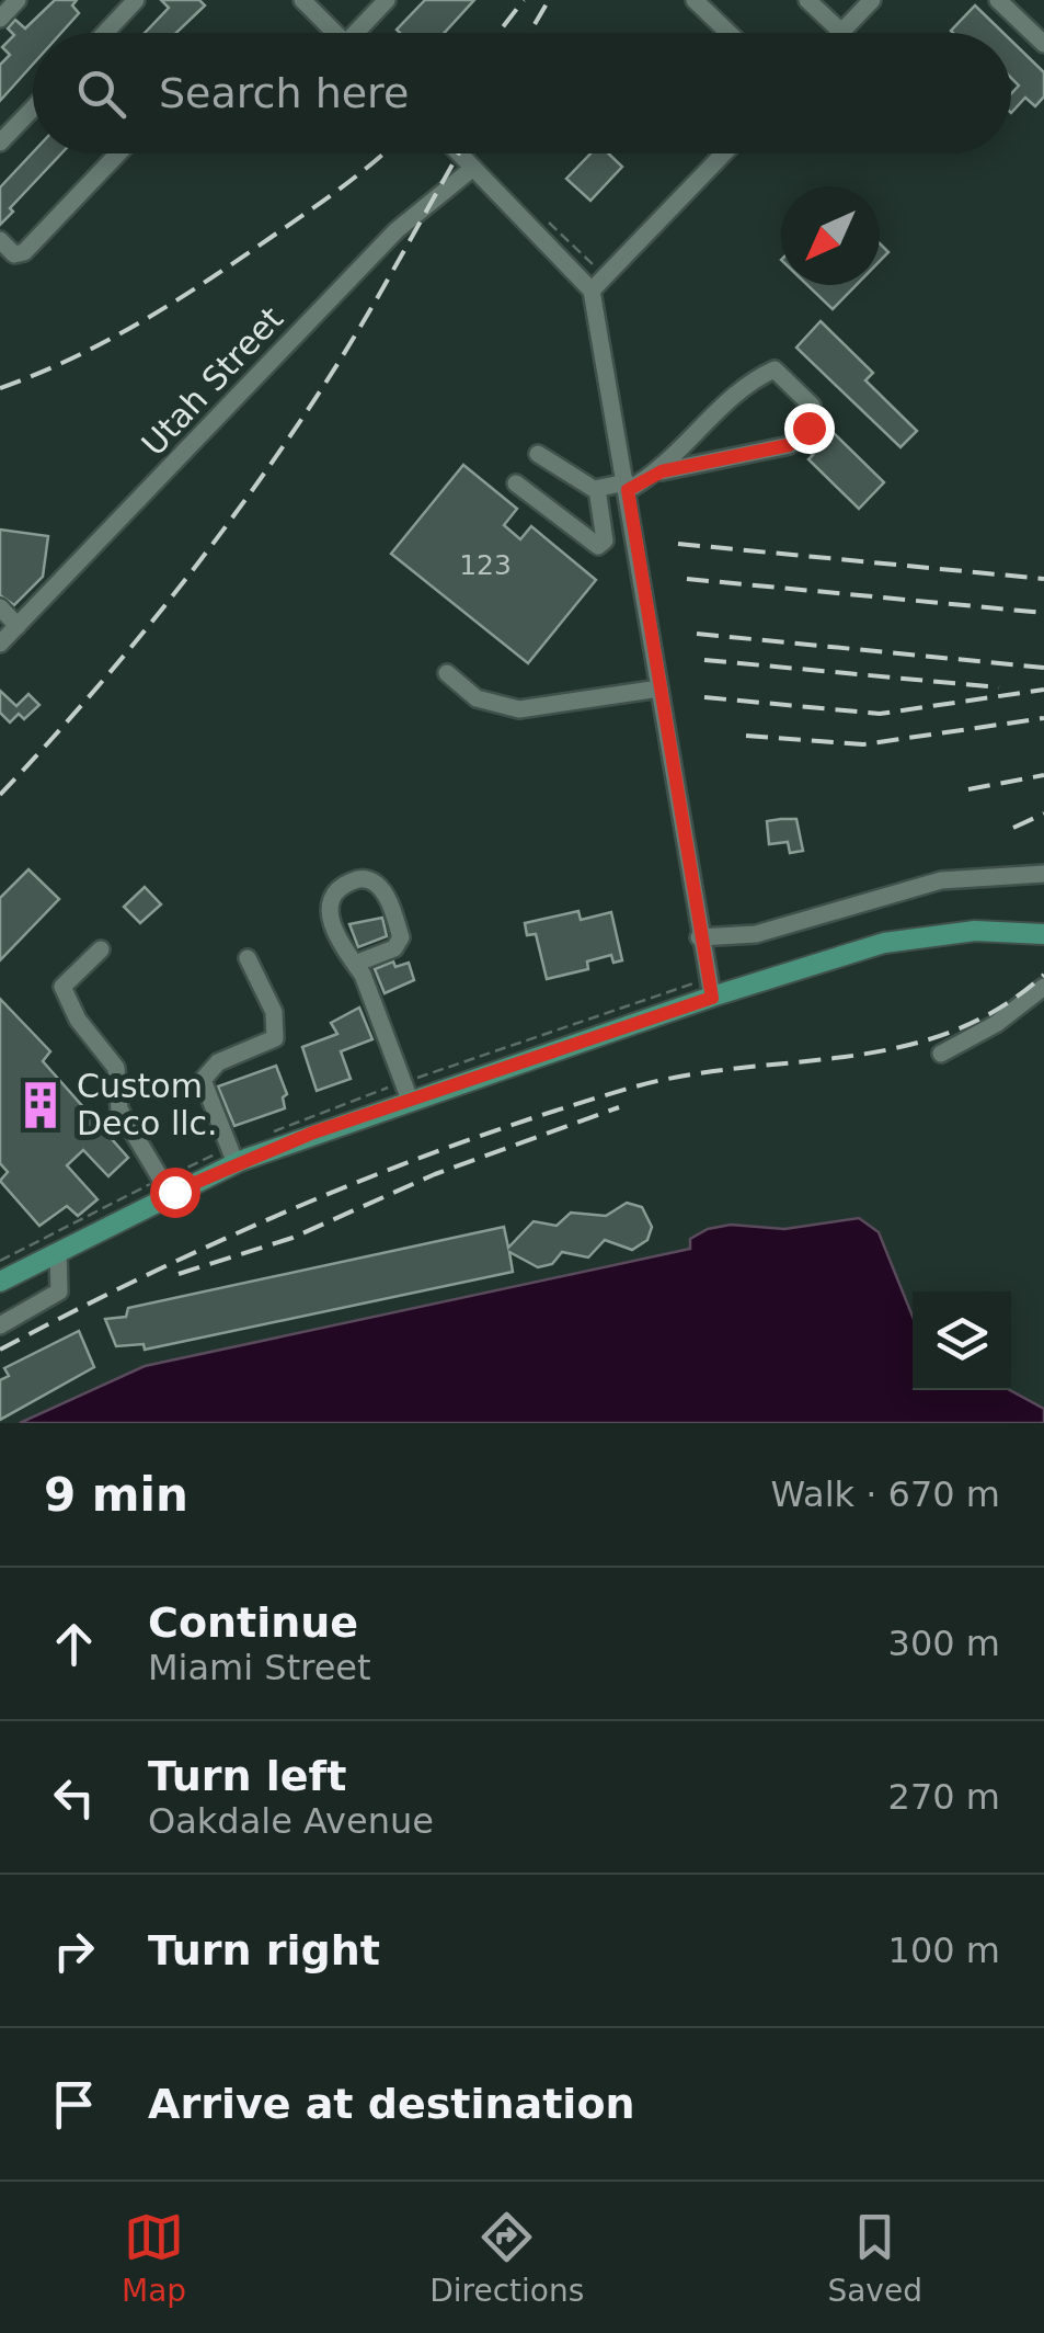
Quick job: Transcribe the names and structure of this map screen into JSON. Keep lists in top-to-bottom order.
{
  "streets": {
    "street": ["Utah Street"]
  },
  "places": {
    "building": ["Custom Deco llc."]
  },
  "house_numbers": ["123"],
  "north": "bottom left",
  "page": {
    "search": "Search here",
    "heading": ["9 min", "Walk · 670 m"],
    "list": [
      ["Continue", "Miami Street", "300 m"],
      ["Turn left", "Oakdale Avenue", "270 m"],
      ["Turn right", "100 m"],
      "Arrive at destination"
    ],
    "nav": ["Map", "Directions", "Saved"]
  }
}
